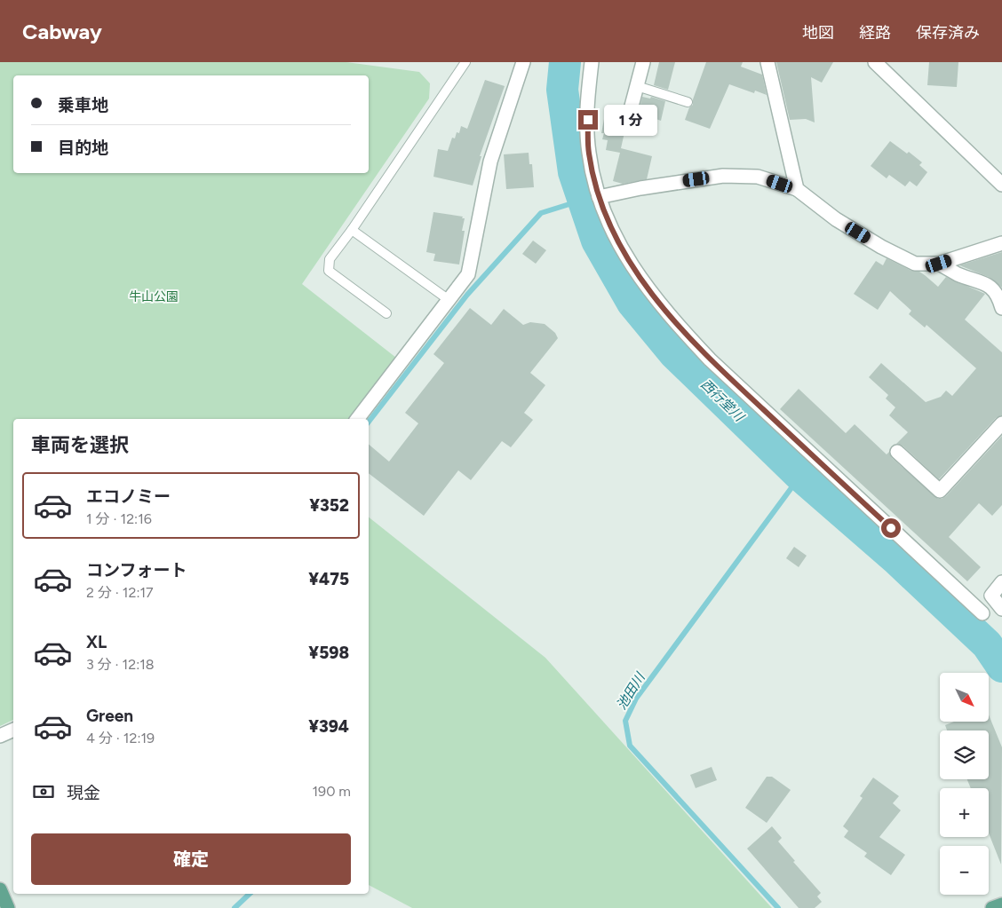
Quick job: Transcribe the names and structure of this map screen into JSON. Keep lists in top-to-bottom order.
{
  "water": ["西行堂川", "池田川"],
  "parks": ["牛山公園"],
  "north": "bottom right",
  "page": {
    "header": "Cabway",
    "nav": ["地図", "経路", "保存済み"],
    "banner": ["乗車地", "目的地"],
    "bubble": "1 分",
    "heading": "車両を選択",
    "list": [
      {
        "name": "エコノミー",
        "note": "1 分 · 12:16",
        "value": "¥352"
      },
      {
        "name": "コンフォート",
        "note": "2 分 · 12:17",
        "value": "¥475"
      },
      {
        "name": "XL",
        "note": "3 分 · 12:18",
        "value": "¥598"
      },
      {
        "name": "Green",
        "note": "4 分 · 12:19",
        "value": "¥394"
      }
    ],
    "map_buttons": ["+", "−"],
    "pay": ["現金", "190 m"],
    "buttons": "確定"
  }
}
